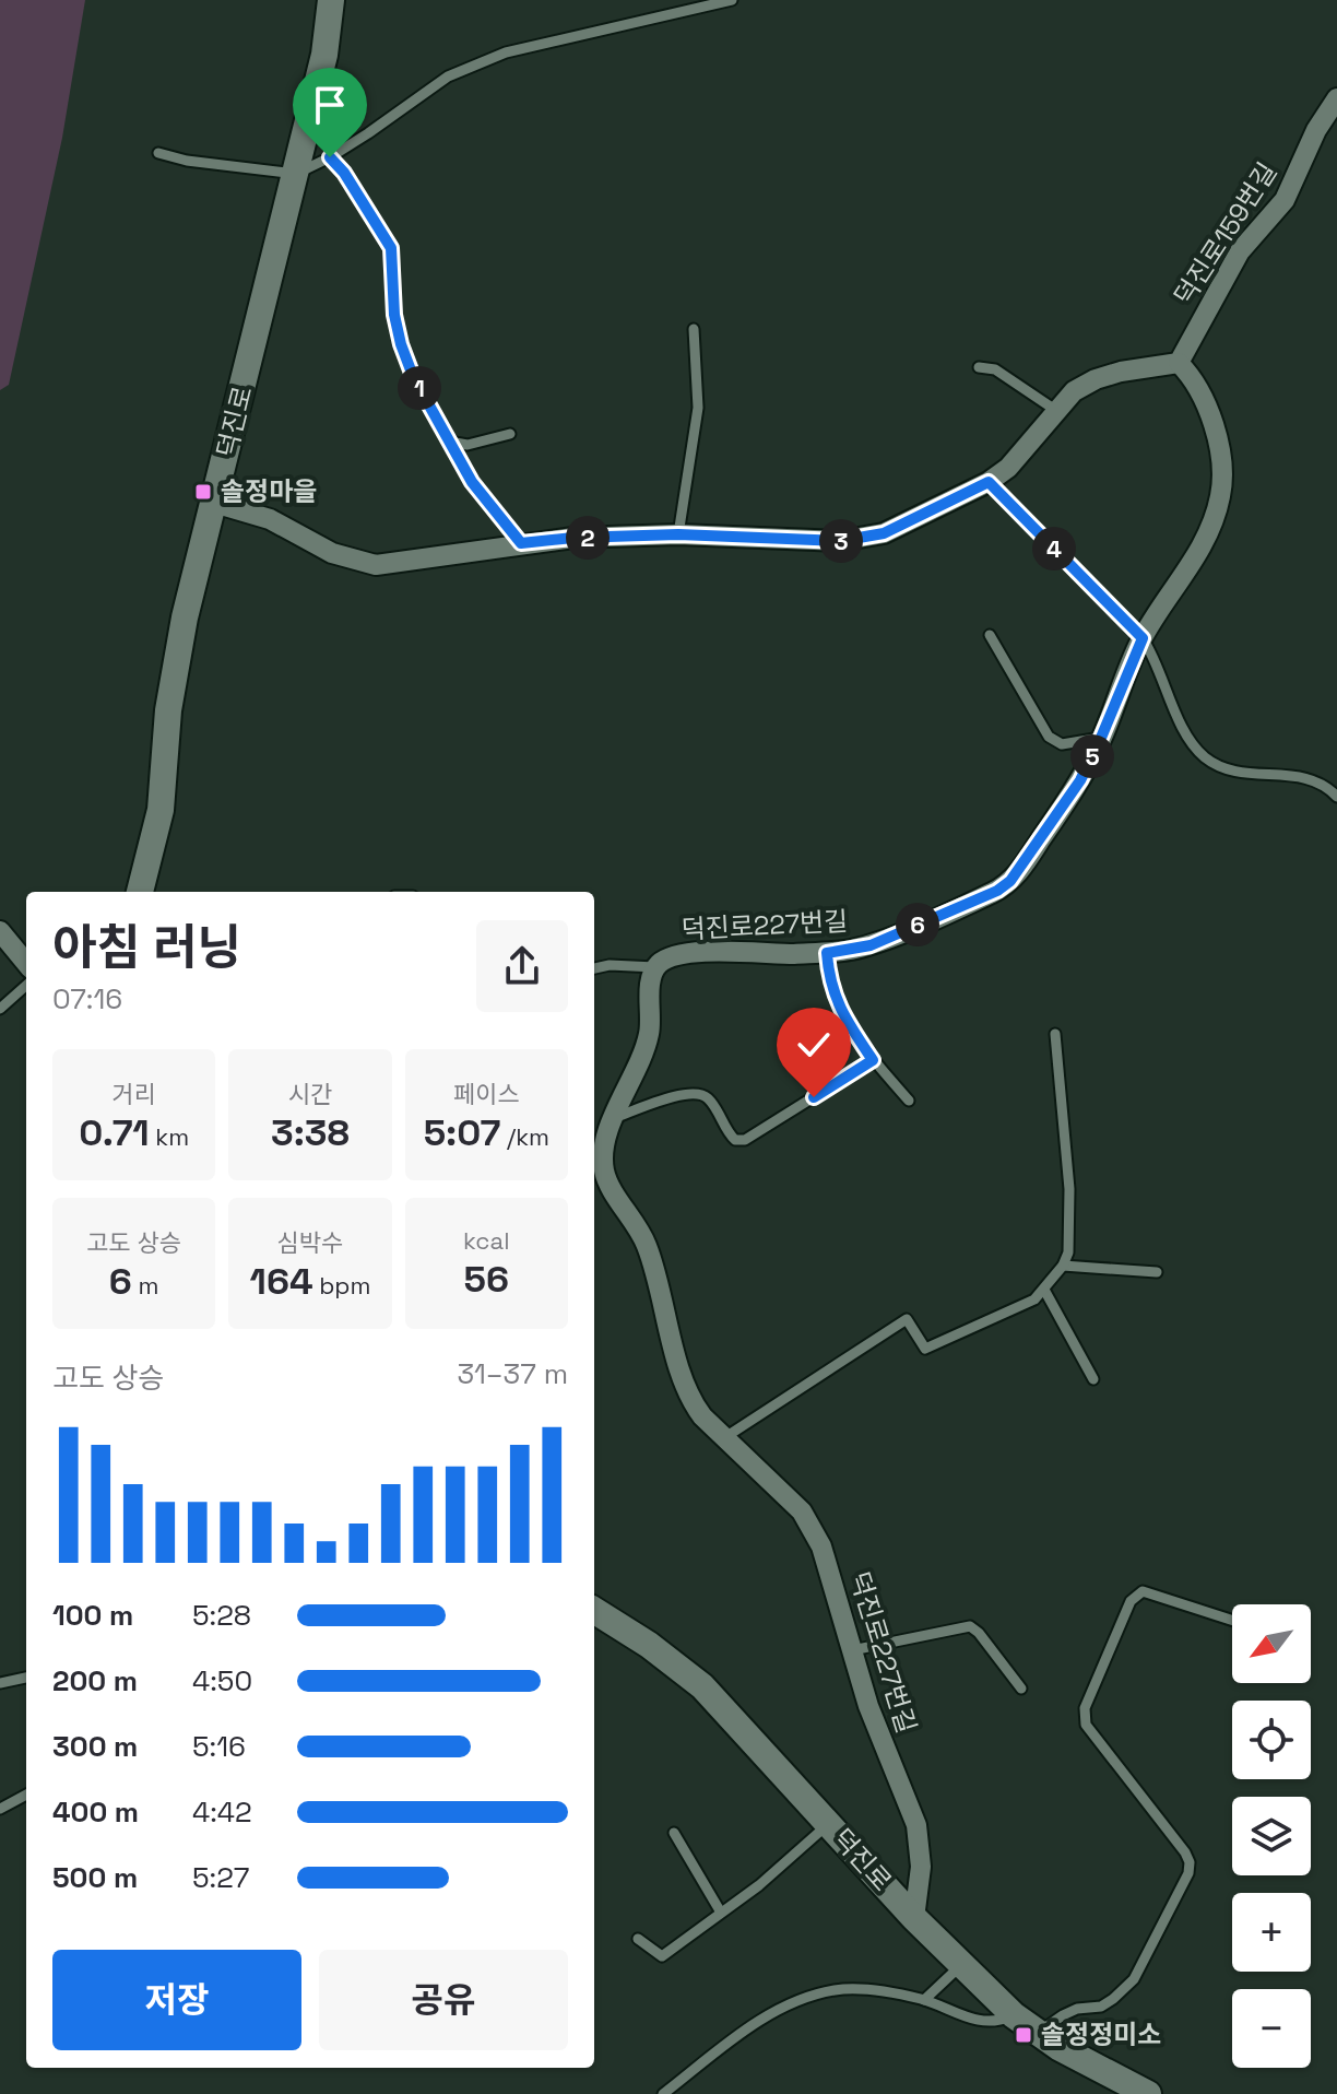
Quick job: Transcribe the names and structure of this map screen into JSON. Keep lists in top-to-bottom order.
{
  "streets": {
    "street": ["덕진로159번길", "덕진로", "덕진로227번길"]
  },
  "crossings": [
    ["덕진로159번길", "덕진로227번길"],
    ["덕진로", "덕진로227번길"]
  ],
  "places": {
    "transit": ["솔정마을", "솔정정미소"]
  },
  "north": "bottom left",
  "page": {
    "pins": [
      "1",
      "2",
      "3",
      "4",
      "5",
      "6"
    ],
    "heading": ["아침 러닝", "07:16"],
    "stats": [
      ["거리", "0.71 km"],
      ["시간", "3:38"],
      ["페이스", "5:07 /km"],
      ["고도 상승", "6 m"],
      ["심박수", "164 bpm"],
      ["kcal", "56"]
    ],
    "chart": ["고도 상승", "31–37 m"],
    "list": [
      {
        "name": "100 m",
        "note": "5:28"
      },
      {
        "name": "200 m",
        "note": "4:50"
      },
      {
        "name": "300 m",
        "note": "5:16"
      },
      {
        "name": "400 m",
        "note": "4:42"
      },
      {
        "name": "500 m",
        "note": "5:27"
      }
    ],
    "map_buttons": ["+", "−"],
    "buttons": ["저장", "공유"]
  }
}
